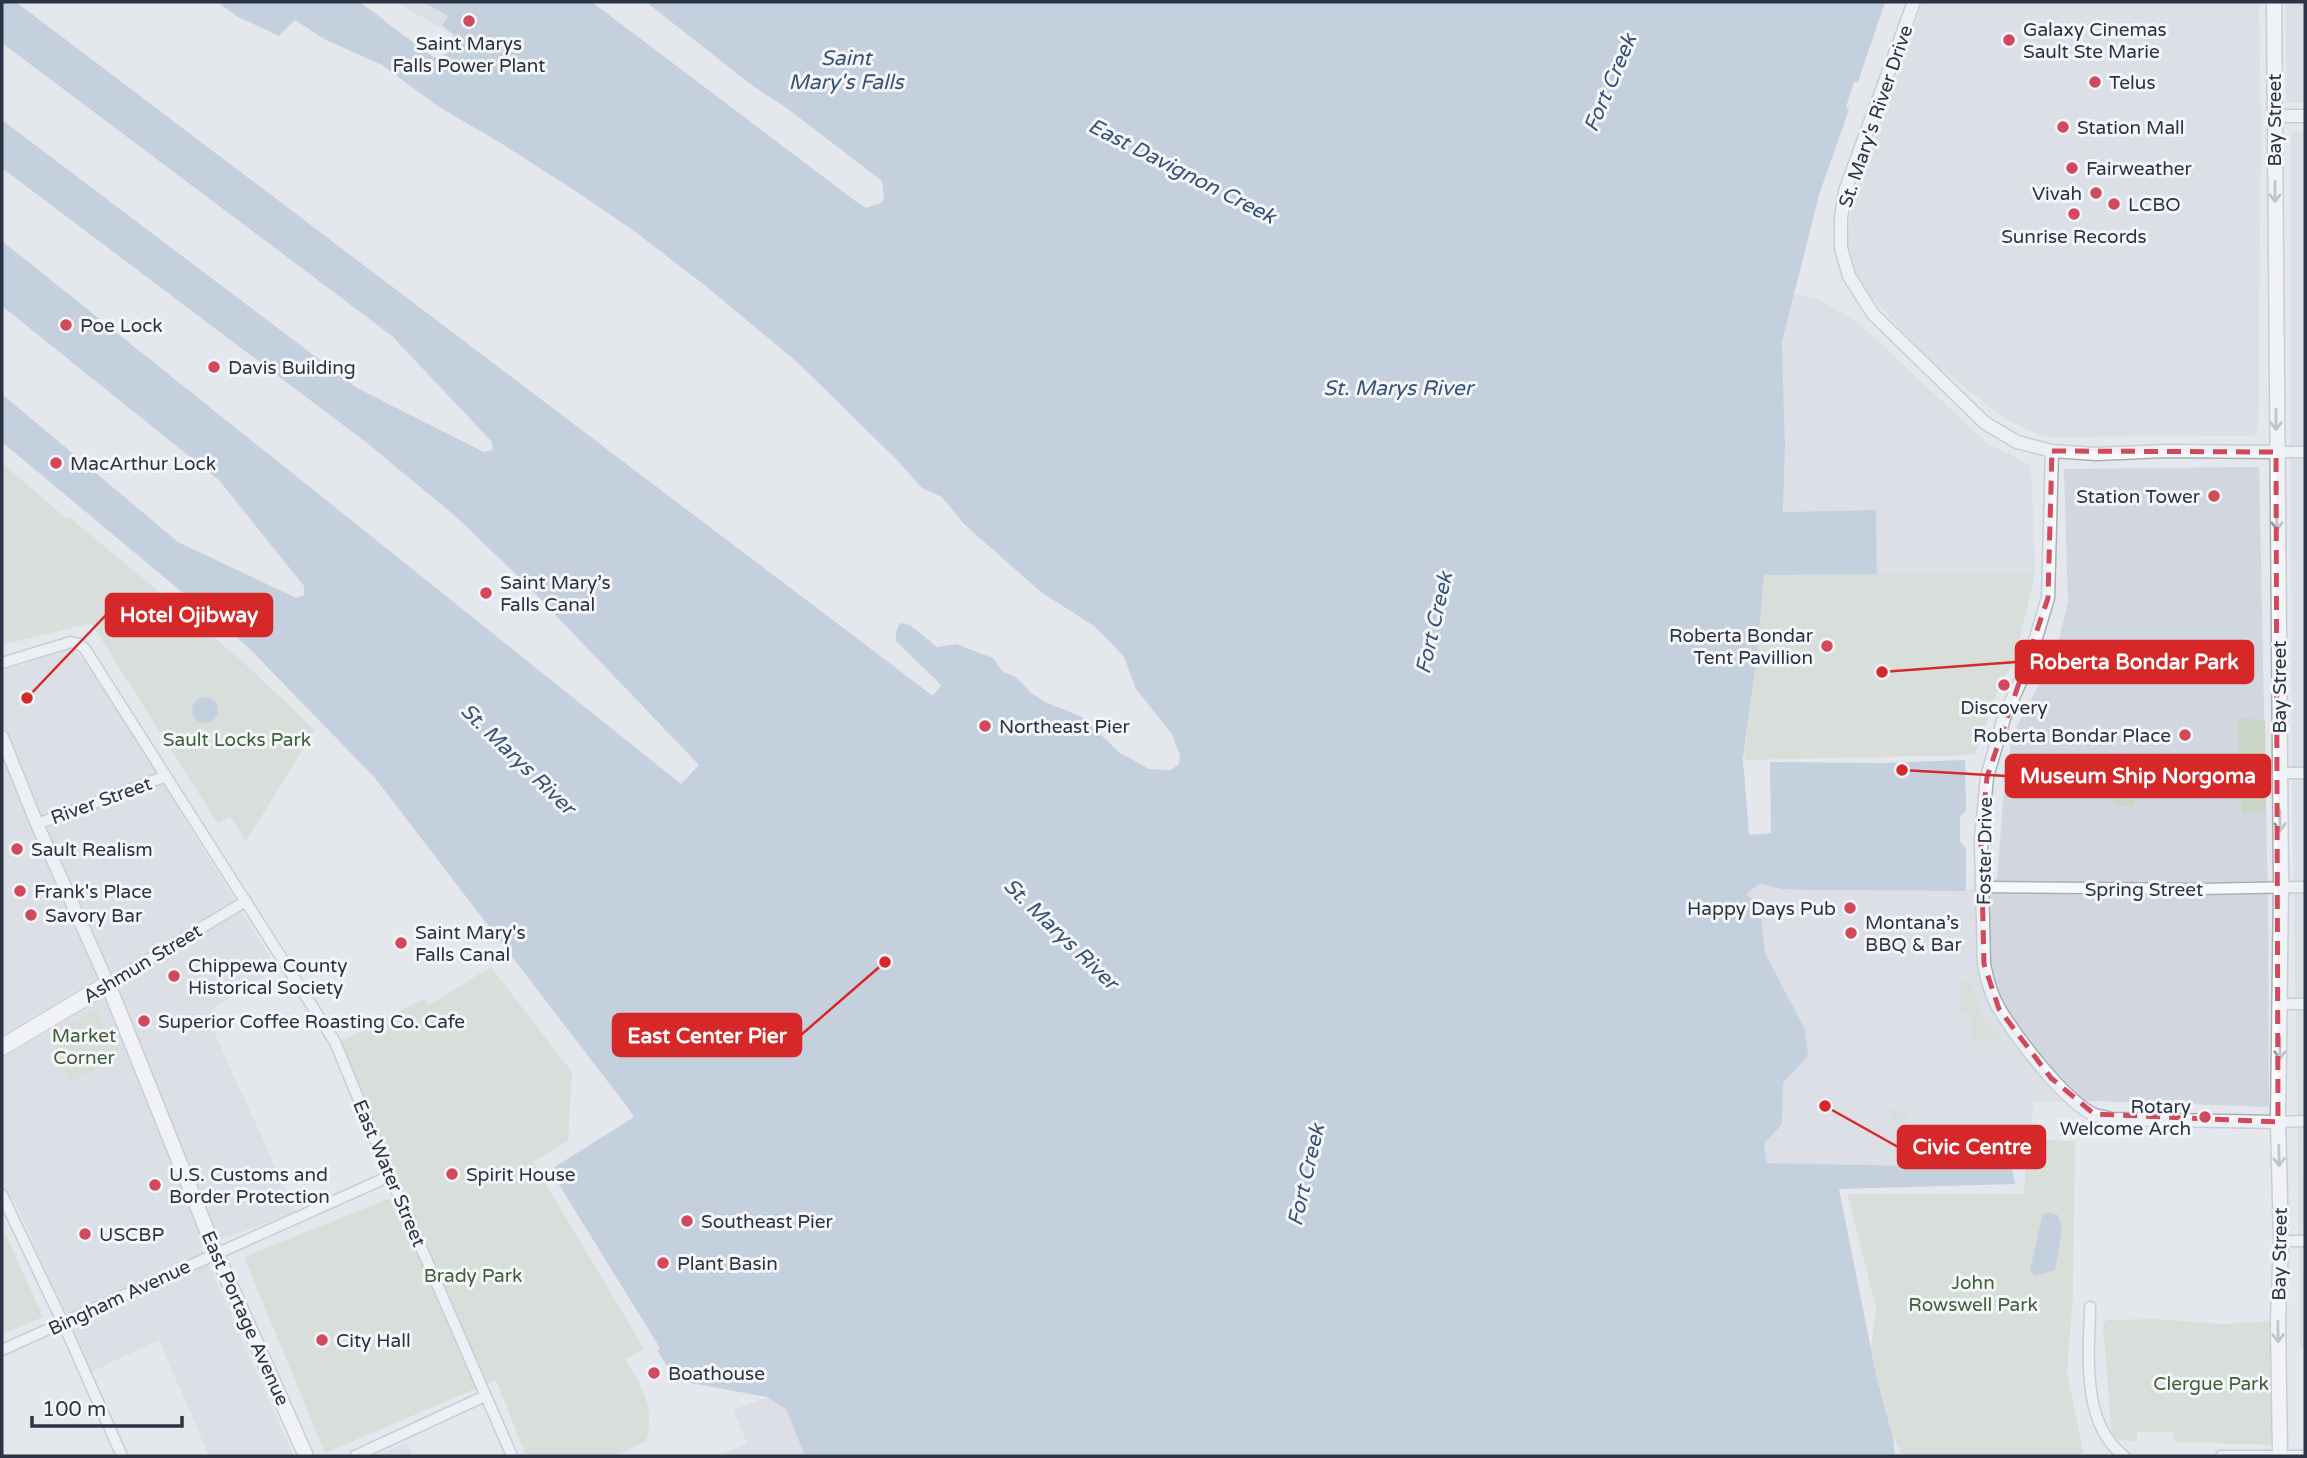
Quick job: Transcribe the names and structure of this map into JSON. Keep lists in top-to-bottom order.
{
  "streets": {
    "main road": ["Bay Street", "Ashmun Street", "East Portage Avenue"],
    "street": [
      "St. Mary's River Drive",
      "River Street",
      "Foster Drive",
      "Spring Street",
      "East Water Street",
      "Bingham Avenue"
    ]
  },
  "crossings": [
    ["St. Mary's River Drive", "Bay Street"],
    ["St. Mary's River Drive", "Foster Drive"],
    ["Bay Street", "Foster Drive"],
    ["Bay Street", "Spring Street"],
    ["River Street", "East Water Street"],
    ["Foster Drive", "Spring Street"],
    ["Ashmun Street", "East Water Street"],
    ["Ashmun Street", "East Portage Avenue"],
    ["East Water Street", "Bingham Avenue"],
    ["Bingham Avenue", "East Portage Avenue"]
  ],
  "one_way": ["Bay Street"],
  "water": [
    "Saint Mary's Falls",
    "Fort Creek",
    "East Davignon Creek",
    "St. Marys River"
  ],
  "parks": [
    "Sault Locks Park",
    "Market Corner",
    "Brady Park",
    "John Rowswell Park",
    "Clergue Park"
  ],
  "places": [
    "Saint Marys Falls Power Plant",
    "Galaxy Cinemas Sault Ste Marie",
    "Telus",
    "Station Mall",
    "Fairweather",
    "Vivah",
    "LCBO",
    "Sunrise Records",
    "Poe Lock",
    "Davis Building",
    "MacArthur Lock",
    "Station Tower",
    "Saint Mary’s Falls Canal",
    "Roberta Bondar Tent Pavillion",
    "Roberta Bondar Park",
    "Discovery",
    "Hotel Ojibway",
    "Northeast Pier",
    "Roberta Bondar Place",
    "Museum Ship Norgoma",
    "Sault Realism",
    "Frank's Place",
    "Happy Days Pub",
    "Savory Bar",
    "Montana’s BBQ & Bar",
    "Saint Mary's Falls Canal",
    "East Center Pier",
    "Chippewa County Historical Society",
    "Superior Coffee Roasting Co. Cafe",
    "Civic Centre",
    "Rotary Welcome Arch",
    "Spirit House",
    "U.S. Customs and Border Protection",
    "Southeast Pier",
    "USCBP",
    "Plant Basin",
    "City Hall",
    "Boathouse"
  ],
  "scale_bar": "100 m"
}
